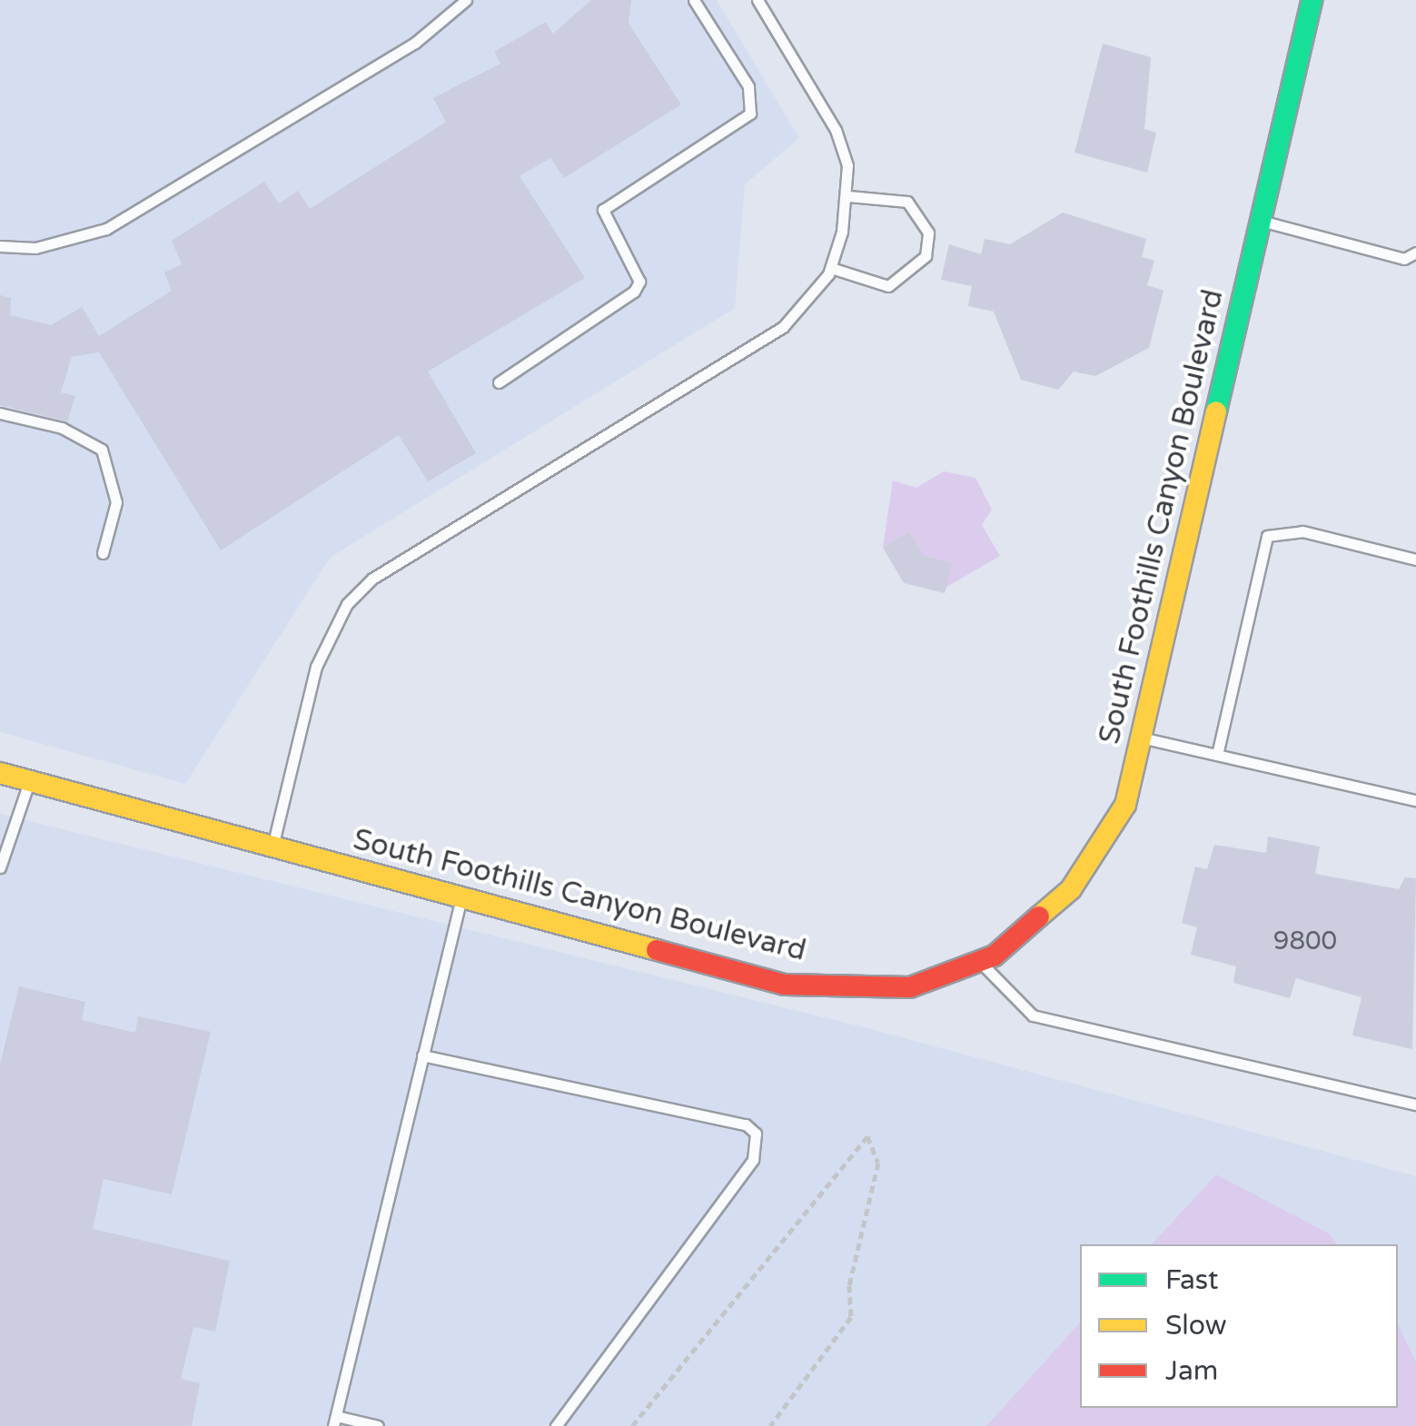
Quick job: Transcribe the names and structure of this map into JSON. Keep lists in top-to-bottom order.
{
  "streets": {
    "street": ["South Foothills Canyon Boulevard"]
  },
  "house_numbers": ["9800"],
  "legend": ["Fast", "Slow", "Jam"]
}
